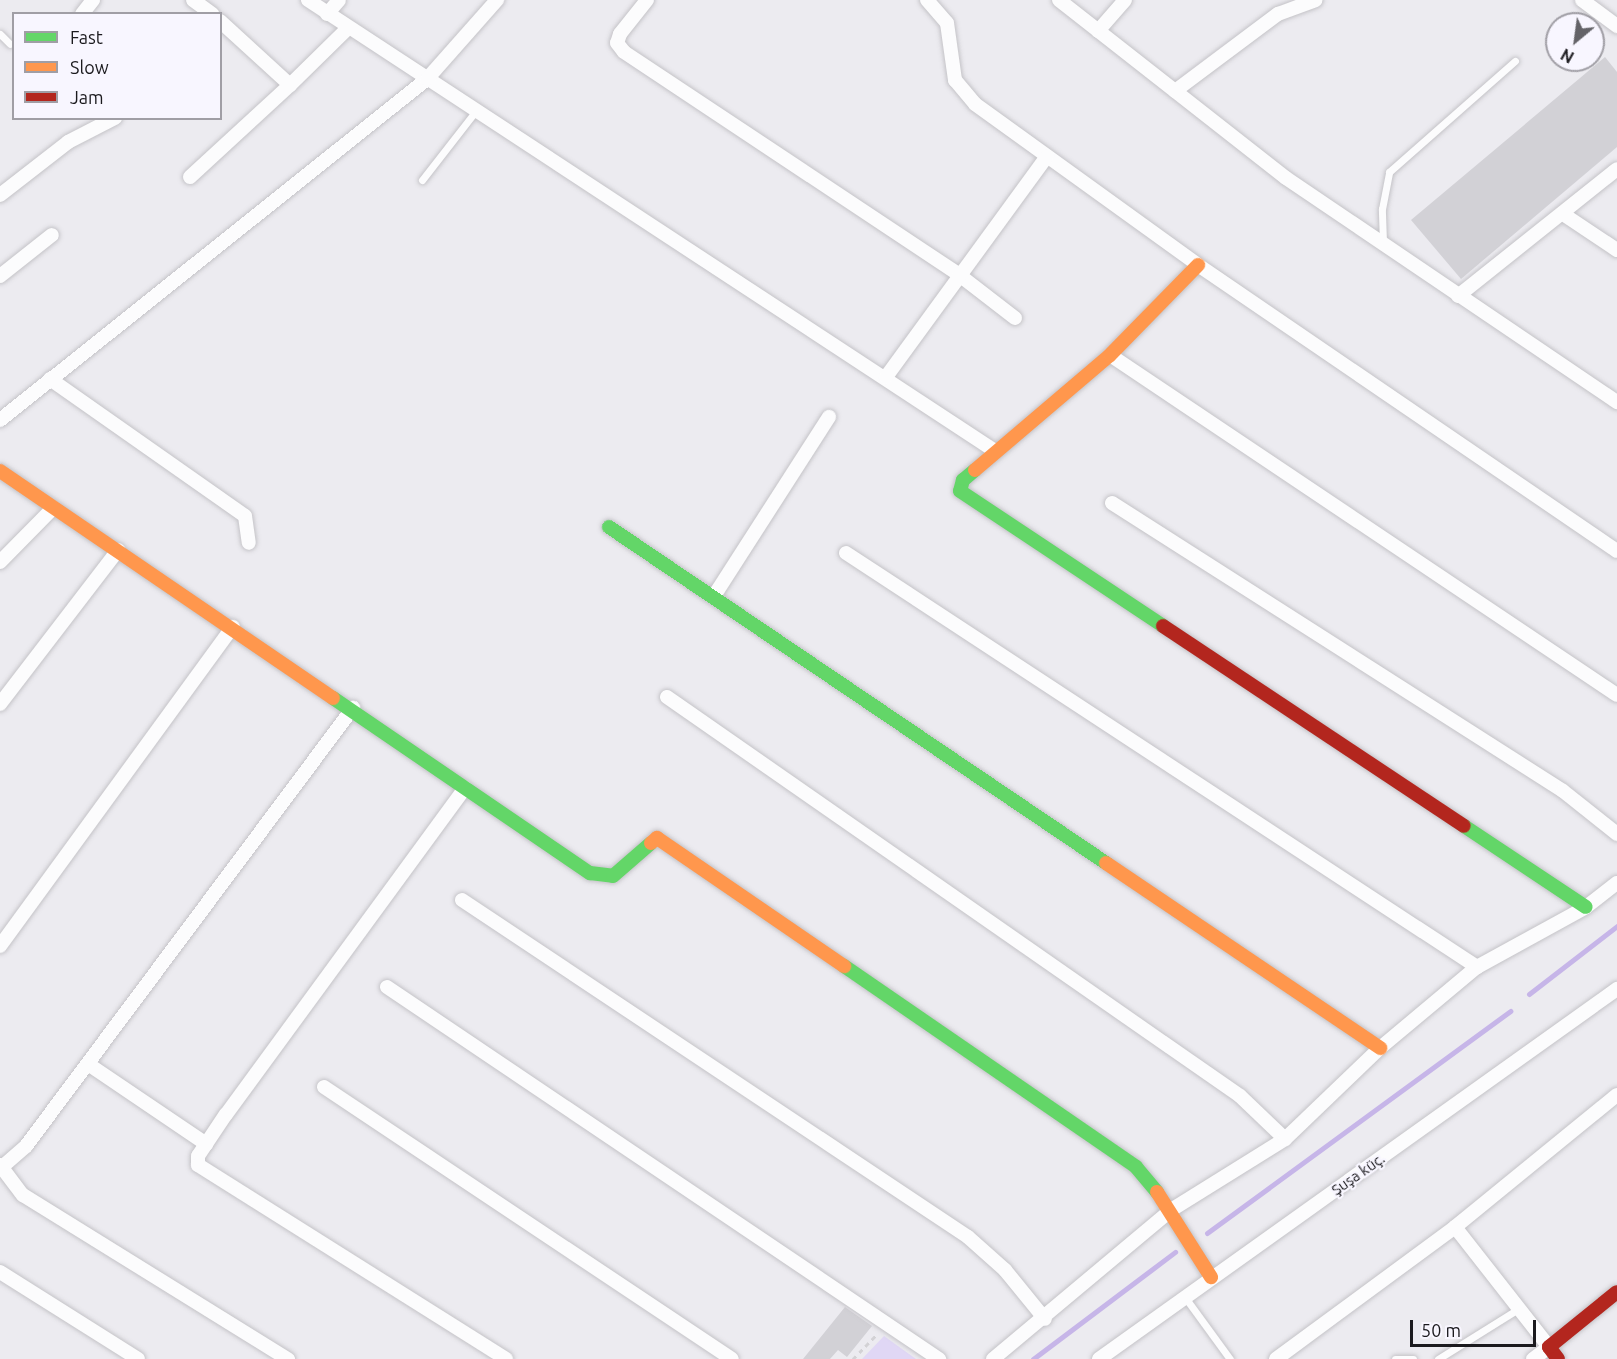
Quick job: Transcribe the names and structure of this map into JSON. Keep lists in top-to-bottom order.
{
  "streets": {
    "street": ["Şuşa küç."]
  },
  "legend": ["Fast", "Slow", "Jam"],
  "scale_bar": "50 m",
  "north": "bottom left"
}
